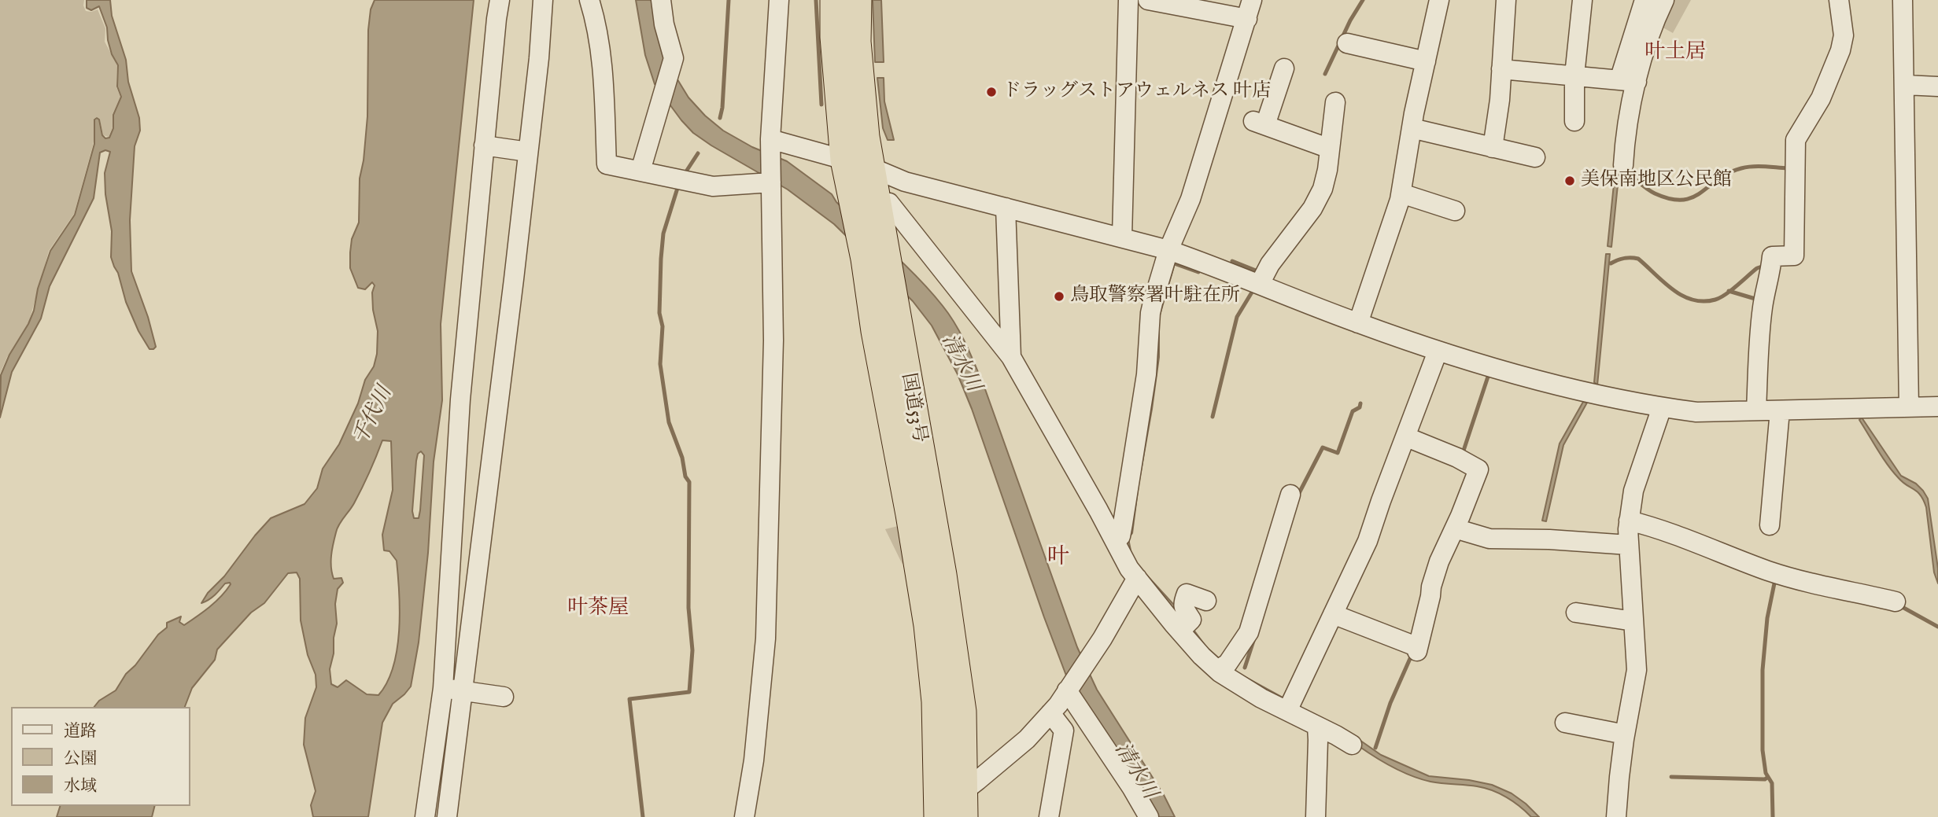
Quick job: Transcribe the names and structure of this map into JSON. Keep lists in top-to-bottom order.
{
  "streets": {
    "highway": ["国道53号"]
  },
  "districts": ["叶土居", "叶", "叶茶屋"],
  "water": ["清水川", "千代川"],
  "places": ["ドラッグストアウェルネス 叶店", "美保南地区公民館", "鳥取警察署叶駐在所"],
  "legend": ["道路", "公園", "水域"]
}
